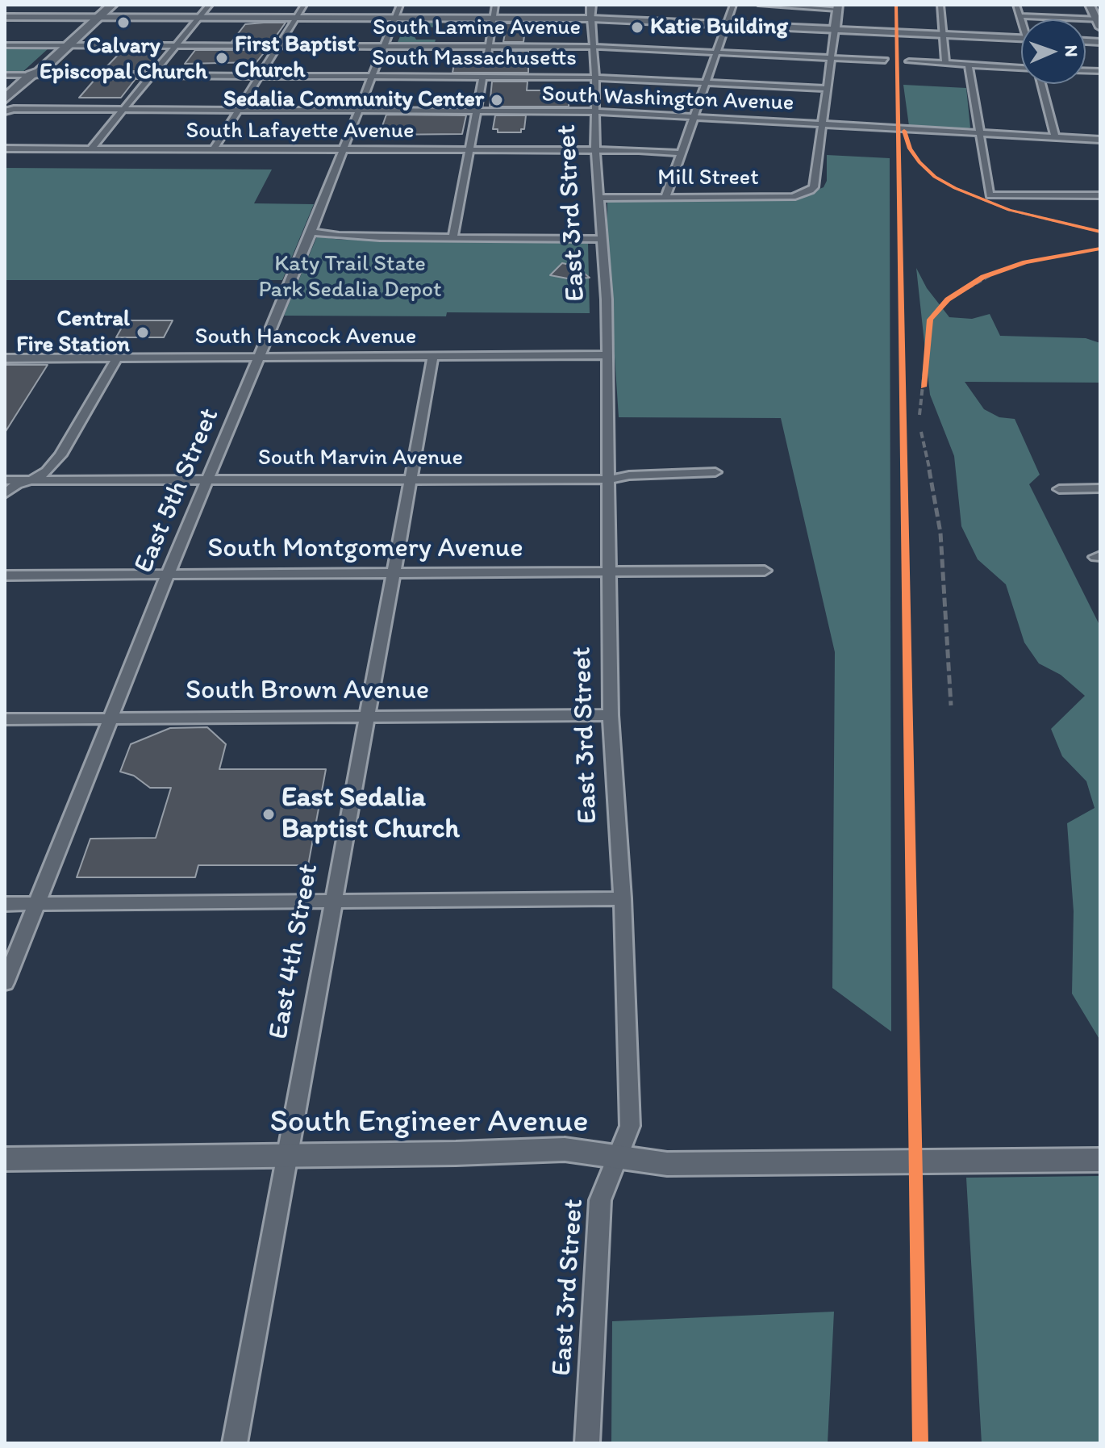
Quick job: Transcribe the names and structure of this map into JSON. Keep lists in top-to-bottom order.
{
  "streets": {
    "street": [
      "South Lamine Avenue",
      "South Massachusetts",
      "South Washington Avenue",
      "South Lafayette Avenue",
      "Mill Street",
      "East 3rd Street",
      "South Hancock Avenue",
      "South Marvin Avenue",
      "East 5th Street",
      "South Montgomery Avenue",
      "South Brown Avenue",
      "East 4th Street",
      "South Engineer Avenue"
    ]
  },
  "crossings": [
    ["South Lamine Avenue", "East 3rd Street"],
    ["South Lamine Avenue", "East 5th Street"],
    ["South Massachusetts", "East 3rd Street"],
    ["South Massachusetts", "East 5th Street"],
    ["South Washington Avenue", "Mill Street"],
    ["South Washington Avenue", "East 3rd Street"],
    ["South Washington Avenue", "East 5th Street"],
    ["South Lafayette Avenue", "East 3rd Street"],
    ["South Lafayette Avenue", "East 5th Street"],
    ["Mill Street", "East 3rd Street"],
    ["East 3rd Street", "South Hancock Avenue"],
    ["East 3rd Street", "South Marvin Avenue"],
    ["East 3rd Street", "South Montgomery Avenue"],
    ["East 3rd Street", "South Brown Avenue"],
    ["East 3rd Street", "South Engineer Avenue"],
    ["South Hancock Avenue", "East 5th Street"],
    ["South Hancock Avenue", "East 4th Street"],
    ["South Marvin Avenue", "East 5th Street"],
    ["South Marvin Avenue", "East 4th Street"],
    ["East 5th Street", "South Montgomery Avenue"],
    ["East 5th Street", "South Brown Avenue"],
    ["South Montgomery Avenue", "East 4th Street"],
    ["South Brown Avenue", "East 4th Street"],
    ["East 4th Street", "South Engineer Avenue"]
  ],
  "parks": ["Katy Trail State Park Sedalia Depot"],
  "places": [
    "Calvary Episcopal Church",
    "Katie Building",
    "First Baptist Church",
    "Sedalia Community Center",
    "Central Fire Station",
    "East Sedalia Baptist Church"
  ],
  "north": "right"
}
